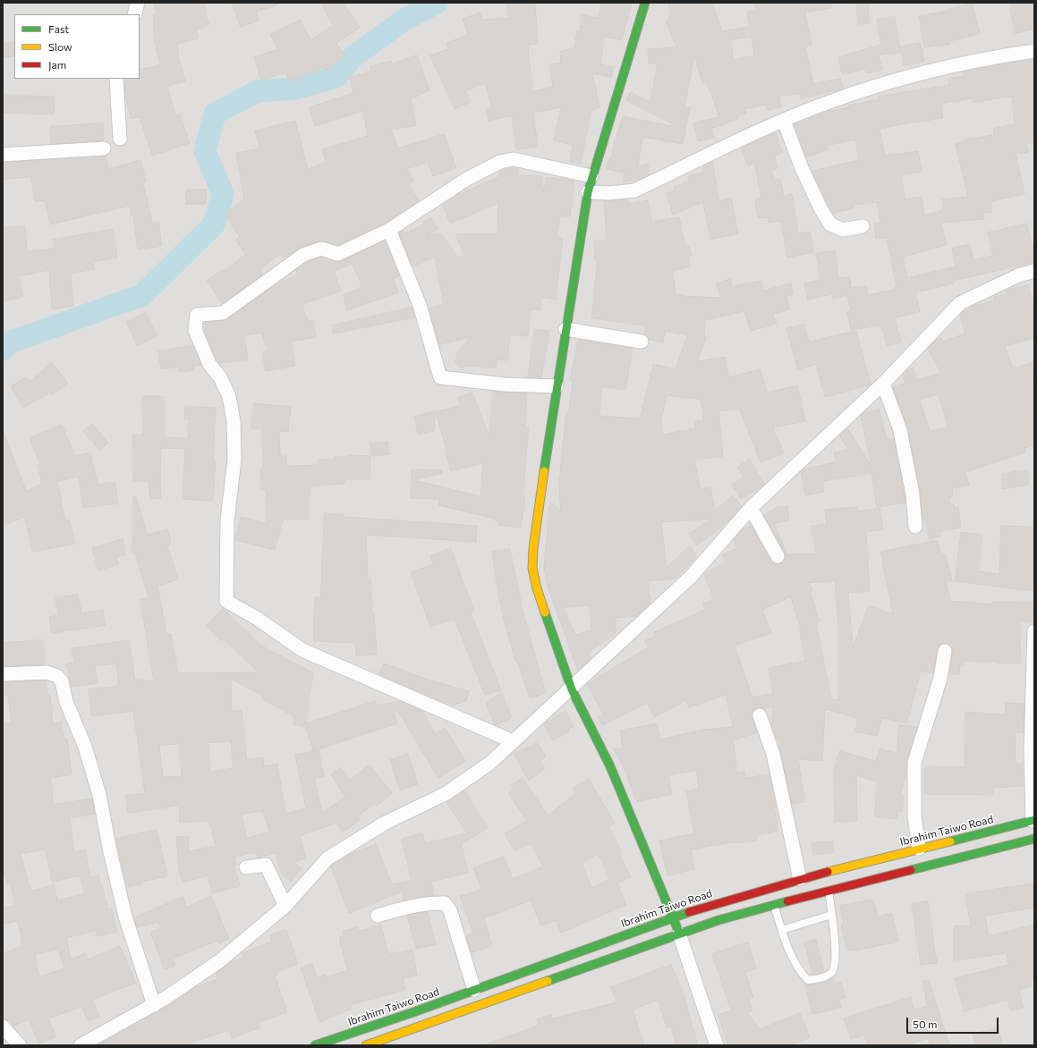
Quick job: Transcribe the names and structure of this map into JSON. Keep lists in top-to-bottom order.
{
  "streets": {
    "main road": ["Ibrahim Taiwo Road"]
  },
  "legend": ["Fast", "Slow", "Jam"],
  "scale_bar": "50 m"
}
